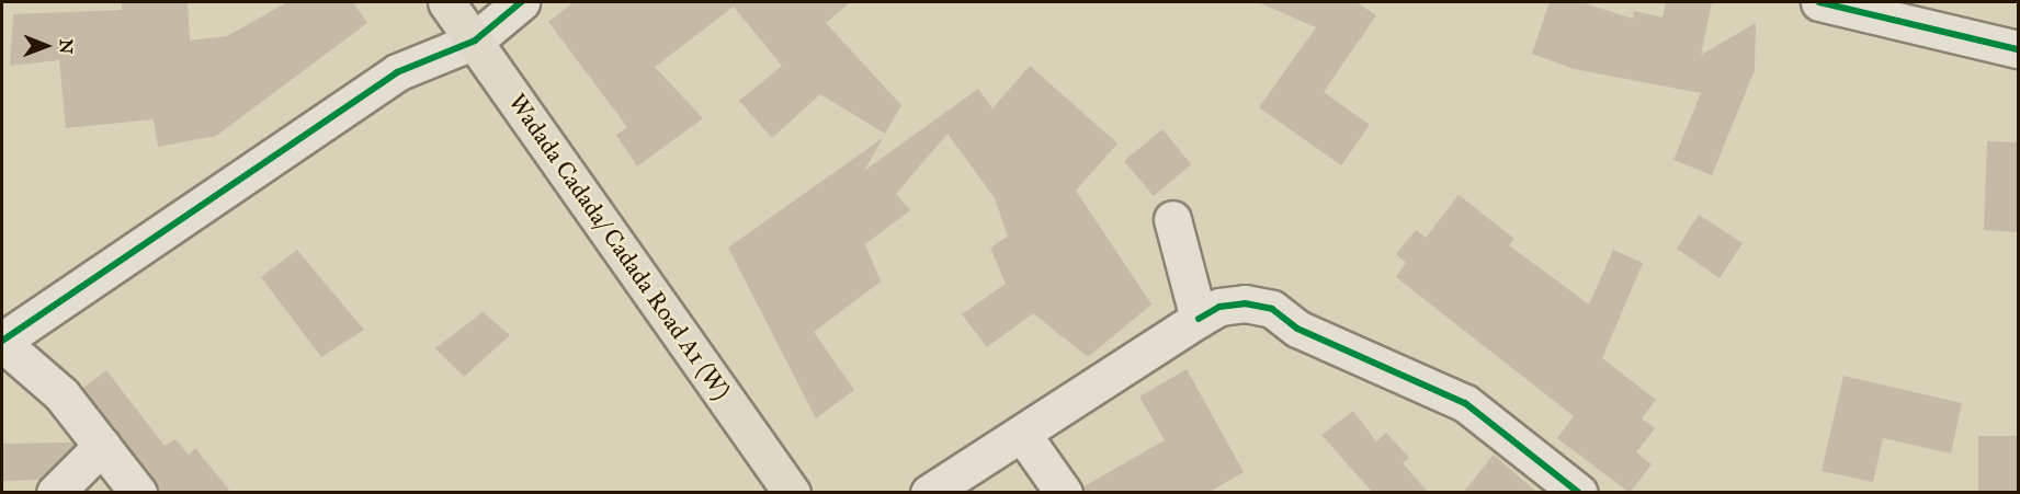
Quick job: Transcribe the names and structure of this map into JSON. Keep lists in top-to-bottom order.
{
  "streets": {
    "main road": ["Wadada Cadada/ Cadada Road A1 (W)"]
  },
  "north": "right"
}
